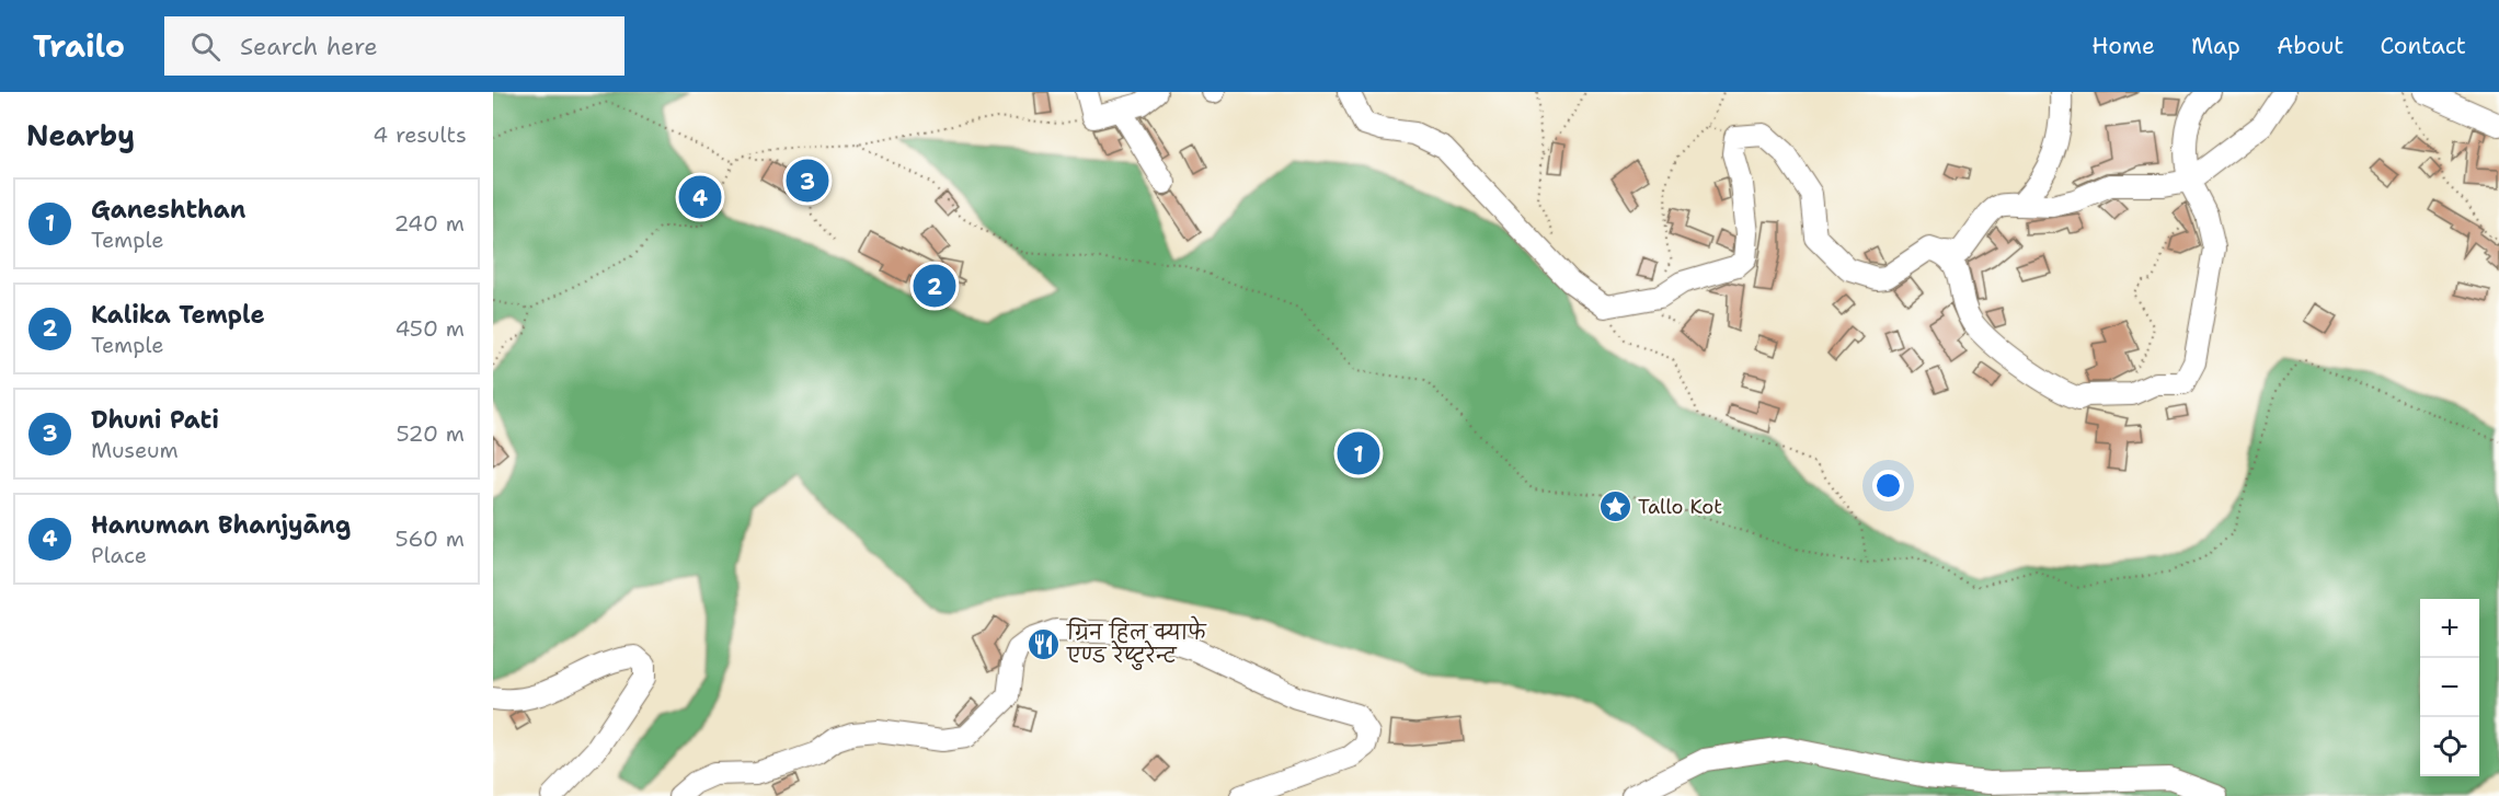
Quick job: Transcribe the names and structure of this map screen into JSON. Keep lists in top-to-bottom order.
{
  "places": {
    "place": ["Tallo Kot"],
    "restaurant": ["ग्रिन हिल क्याफे एण्ड रेष्टुरेन्ट"]
  },
  "page": {
    "header": "Trailo",
    "search": "Search here",
    "nav": [
      "Home",
      "Map",
      "About",
      "Contact"
    ],
    "heading": ["Nearby", "4 results"],
    "pins": [
      "3",
      "4",
      "2",
      "1"
    ],
    "list": [
      {
        "mark": "1",
        "name": "Ganeshthan",
        "note": "Temple",
        "value": "240 m"
      },
      {
        "mark": "2",
        "name": "Kalika Temple",
        "note": "Temple",
        "value": "450 m"
      },
      {
        "mark": "3",
        "name": "Dhuni Pati",
        "note": "Museum",
        "value": "520 m"
      },
      {
        "mark": "4",
        "name": "Hanuman Bhanjyāng",
        "note": "Place",
        "value": "560 m"
      }
    ],
    "map_buttons": ["+", "−"]
  }
}
